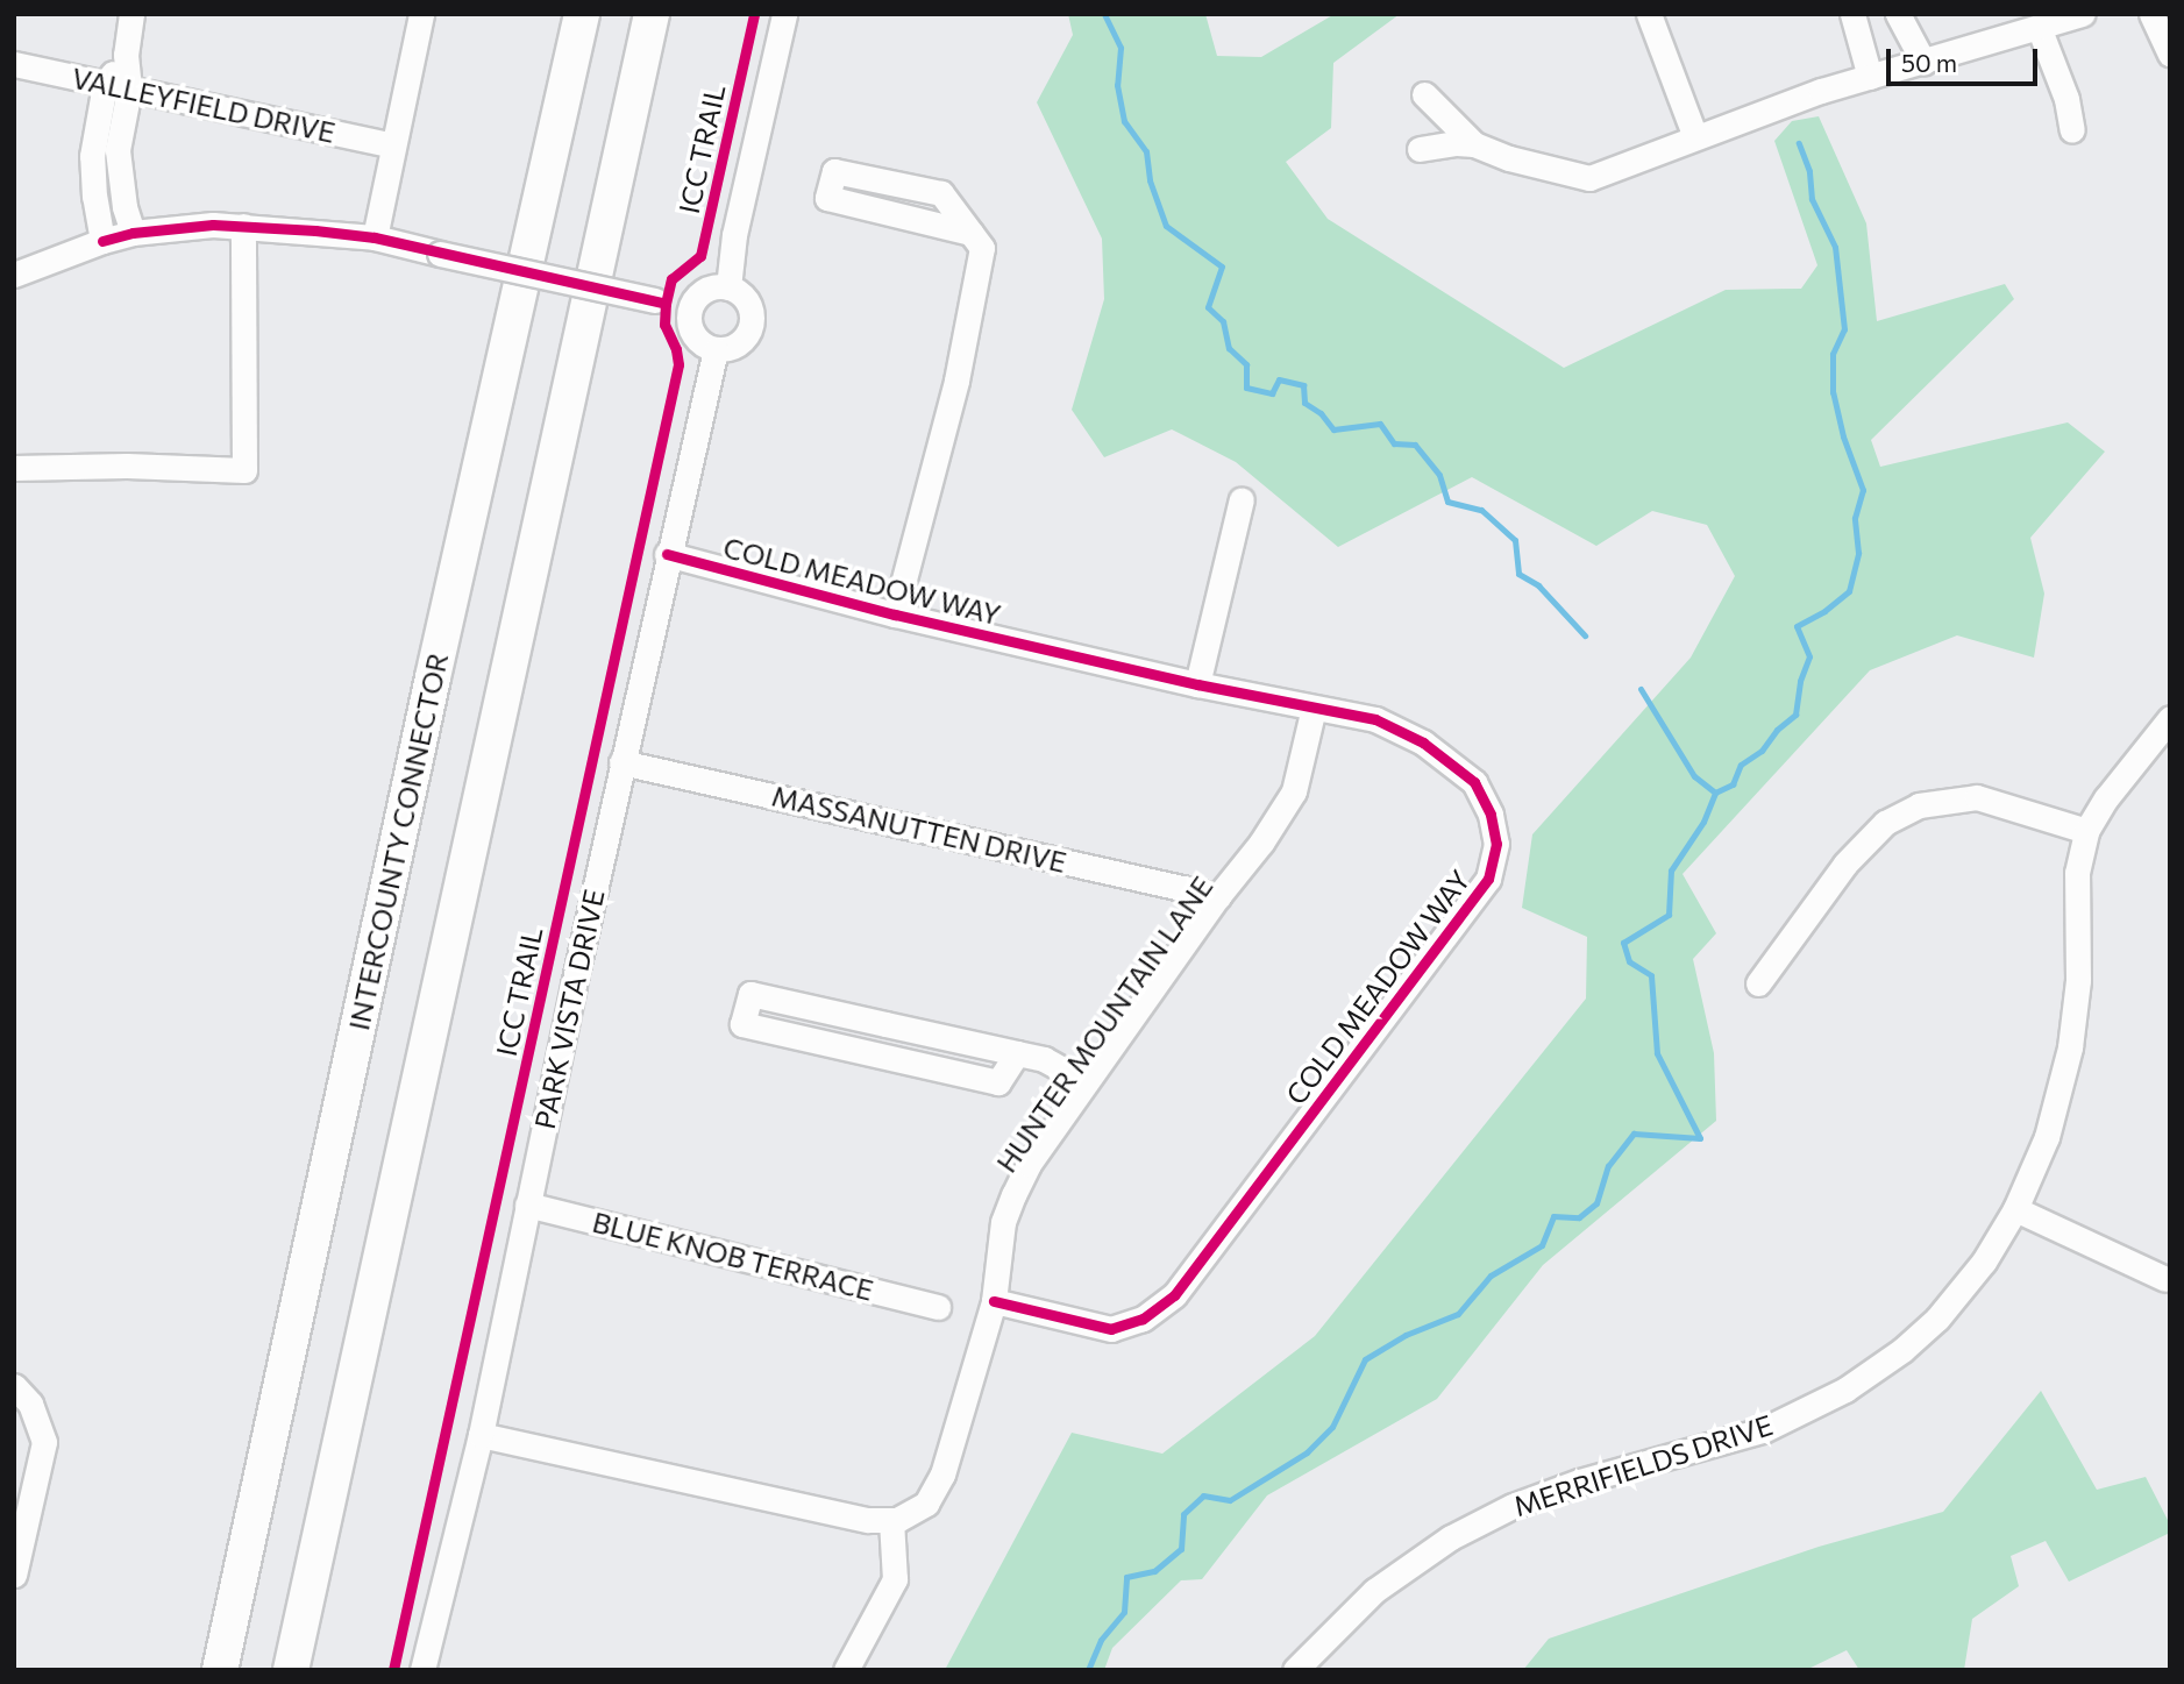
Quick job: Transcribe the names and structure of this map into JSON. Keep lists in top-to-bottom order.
{
  "streets": {
    "highway": ["INTERCOUNTY CONNECTOR"],
    "street": [
      "VALLEYFIELD DRIVE",
      "COLD MEADOW WAY",
      "MASSANUTTEN DRIVE",
      "PARK VISTA DRIVE",
      "HUNTER MOUNTAIN LANE",
      "BLUE KNOB TERRACE",
      "MERRIFIELDS DRIVE"
    ],
    "cycle path": ["ICC TRAIL"]
  },
  "crossings": [
    ["COLD MEADOW WAY", "PARK VISTA DRIVE"],
    ["COLD MEADOW WAY", "HUNTER MOUNTAIN LANE"],
    ["MASSANUTTEN DRIVE", "PARK VISTA DRIVE"],
    ["MASSANUTTEN DRIVE", "HUNTER MOUNTAIN LANE"],
    ["PARK VISTA DRIVE", "BLUE KNOB TERRACE"]
  ],
  "scale_bar": "50 m"
}
